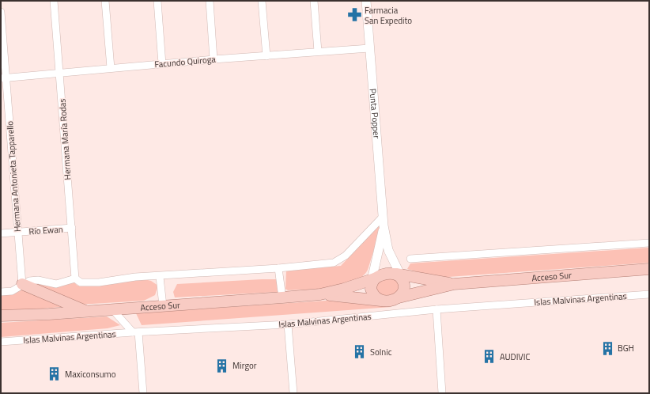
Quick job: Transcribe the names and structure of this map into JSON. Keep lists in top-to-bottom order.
{
  "streets": {
    "main road": ["Acceso Sur"],
    "street": [
      "Facundo Quiroga",
      "Punta Popper",
      "Hermana María Rodas",
      "Hermana Antonieta Tapparello",
      "Río Ewan",
      "Islas Malvinas Argentinas"
    ]
  },
  "crossings": [
    ["Facundo Quiroga", "Punta Popper"],
    ["Facundo Quiroga", "Hermana María Rodas"],
    ["Facundo Quiroga", "Hermana Antonieta Tapparello"],
    ["Punta Popper", "Acceso Sur"],
    ["Hermana María Rodas", "Río Ewan"],
    ["Hermana Antonieta Tapparello", "Río Ewan"]
  ],
  "places": {
    "pharmacy": ["Farmacia San Expedito"],
    "building": [
      "BGH",
      "Solnic",
      "AUDIVIC",
      "Mirgor",
      "Maxiconsumo"
    ]
  }
}
